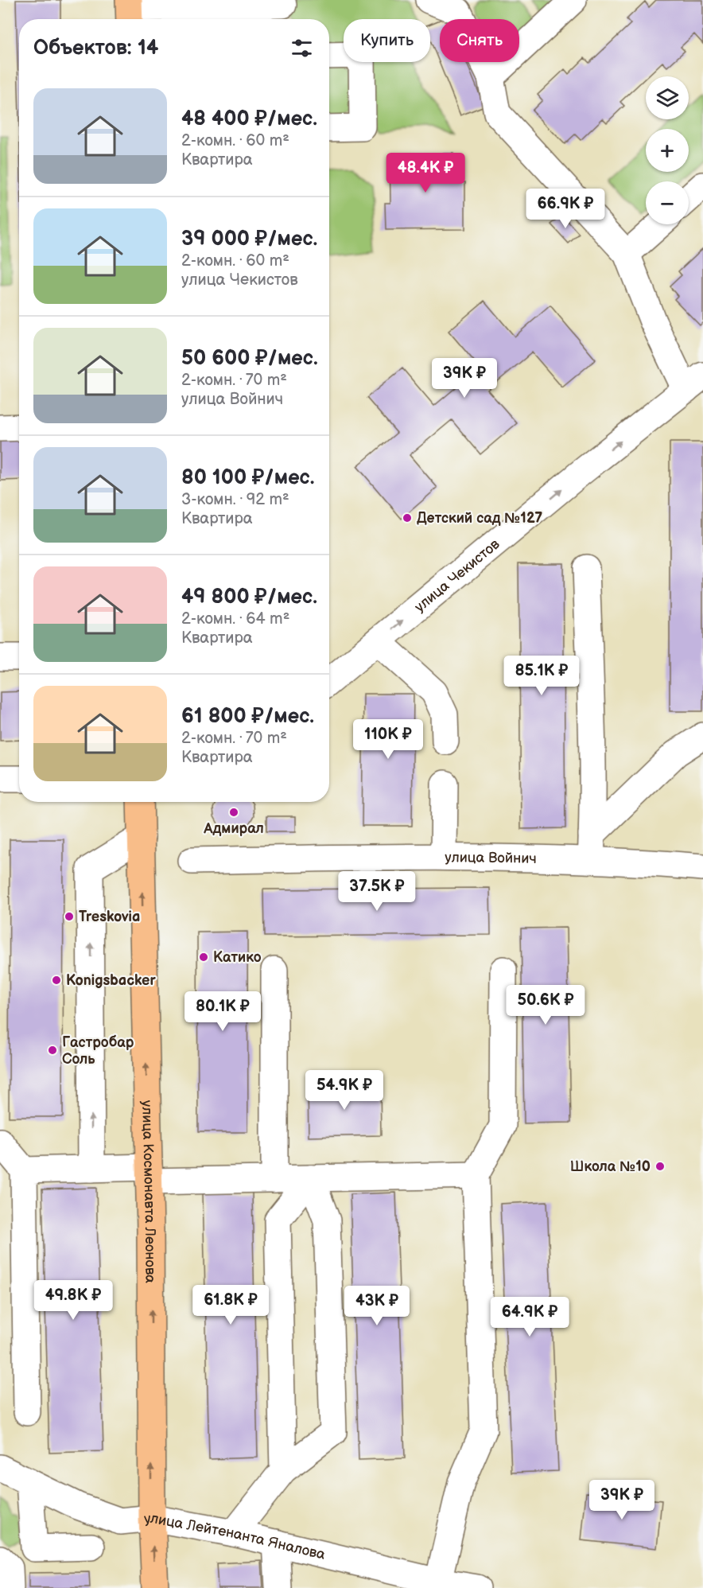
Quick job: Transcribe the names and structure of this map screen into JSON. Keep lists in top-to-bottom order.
{
  "streets": {
    "main road": ["улица Космонавта Леонова"],
    "street": ["улица Чекистов", "улица Войнич", "улица Лейтенанта Яналова"]
  },
  "crossings": [
    ["улица Космонавта Леонова", "улица Лейтенанта Яналова"]
  ],
  "one_way": ["улица Чекистов", "улица Космонавта Леонова"],
  "places": [
    "Детский сад №127",
    "Адмирал",
    "Treskovia",
    "Катико",
    "Konigsbacker",
    "Гастробар Соль",
    "Школа №10"
  ],
  "page": {
    "chip": ["Купить", "Снять"],
    "heading": "Объектов: 14",
    "map_buttons": ["+", "−"],
    "list": [
      {
        "name": "48 400 ₽/мес.",
        "note": "2-комн. · 60 m² · Квартира"
      },
      {
        "name": "39 000 ₽/мес.",
        "note": "2-комн. · 60 m² · улица Чекистов"
      },
      {
        "name": "50 600 ₽/мес.",
        "note": "2-комн. · 70 m² · улица Войнич"
      },
      {
        "name": "80 100 ₽/мес.",
        "note": "3-комн. · 92 m² · Квартира"
      },
      {
        "name": "49 800 ₽/мес.",
        "note": "2-комн. · 64 m² · Квартира"
      },
      {
        "name": "61 800 ₽/мес.",
        "note": "2-комн. · 70 m² · Квартира"
      }
    ],
    "price": [
      "48.4K ₽",
      "66.9K ₽",
      "39K ₽",
      "85.1K ₽",
      "110K ₽",
      "37.5K ₽",
      "50.6K ₽",
      "80.1K ₽",
      "54.9K ₽",
      "49.8K ₽",
      "61.8K ₽",
      "43K ₽",
      "64.9K ₽",
      "39K ₽"
    ]
  }
}
